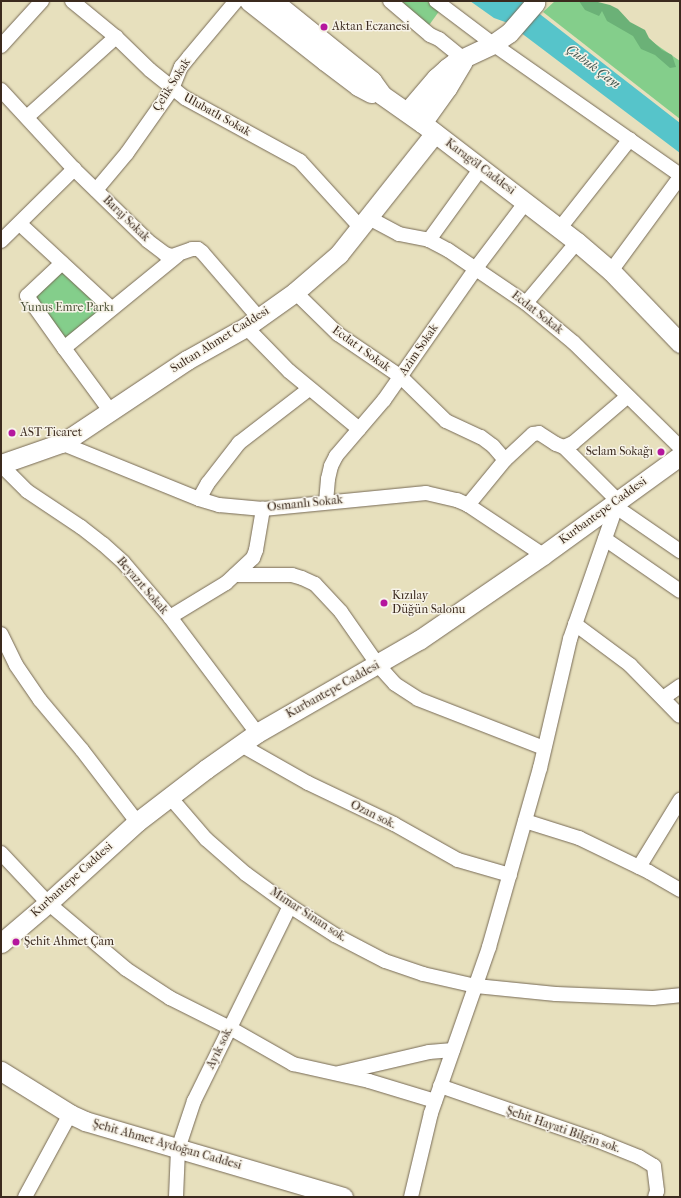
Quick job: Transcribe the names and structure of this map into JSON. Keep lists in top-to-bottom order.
{
  "streets": {
    "main road": [
      "Karagöl Caddesi",
      "Sultan Ahmet Caddesi",
      "Kurbantepe Caddesi",
      "Şehit Ahmet Aydoğan Caddesi"
    ],
    "street": [
      "Çelik Sokak",
      "Ulubatlı Sokak",
      "Baraj Sokak",
      "Ecdat Sokak",
      "Ecdat 1 Sokak",
      "Azim Sokak",
      "Osmanlı Sokak",
      "Beyazıt Sokak",
      "Ozan sok.",
      "Mimar Sinan sok.",
      "Ayık sok.",
      "Şehit Hayati Bilgin sok."
    ]
  },
  "crossings": [
    ["Çelik Sokak", "Ulubatlı Sokak"],
    ["Çelik Sokak", "Baraj Sokak"],
    ["Ulubatlı Sokak", "Ecdat Sokak"],
    ["Ulubatlı Sokak", "Sultan Ahmet Caddesi"],
    ["Karagöl Caddesi", "Sultan Ahmet Caddesi"],
    ["Karagöl Caddesi", "Azim Sokak"],
    ["Ecdat Sokak", "Sultan Ahmet Caddesi"],
    ["Ecdat Sokak", "Azim Sokak"],
    ["Sultan Ahmet Caddesi", "Ecdat 1 Sokak"],
    ["Sultan Ahmet Caddesi", "Osmanlı Sokak"],
    ["Sultan Ahmet Caddesi", "Beyazıt Sokak"],
    ["Ecdat 1 Sokak", "Azim Sokak"],
    ["Azim Sokak", "Osmanlı Sokak"],
    ["Osmanlı Sokak", "Kurbantepe Caddesi"],
    ["Kurbantepe Caddesi", "Beyazıt Sokak"],
    ["Kurbantepe Caddesi", "Ozan sok."],
    ["Kurbantepe Caddesi", "Mimar Sinan sok."],
    ["Mimar Sinan sok.", "Ayık sok."],
    ["Ayık sok.", "Şehit Ahmet Aydoğan Caddesi"]
  ],
  "water": ["Çubuk Çayı"],
  "parks": ["Yunus Emre Parkı"],
  "places": [
    "Aktan Eczanesi",
    "AST Ticaret",
    "Selam Sokağı",
    "Kızılay Düğün Salonu",
    "Şehit Ahmet Çam"
  ]
}
